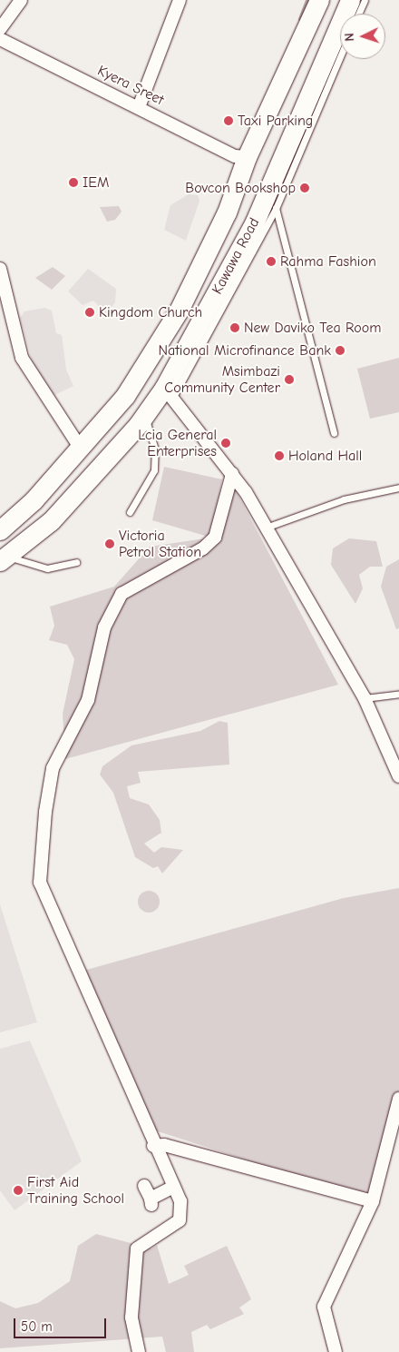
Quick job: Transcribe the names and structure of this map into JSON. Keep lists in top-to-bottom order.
{
  "streets": {
    "main road": ["Kawawa Road"],
    "street": ["Kyera Sreet"]
  },
  "crossings": [
    ["Kyera Sreet", "Kawawa Road"]
  ],
  "places": [
    "Taxi Parking",
    "IEM",
    "Bovcon Bookshop",
    "Rahma Fashion",
    "Kingdom Church",
    "New Daviko Tea Room",
    "National Microfinance Bank",
    "Msimbazi Community Center",
    "Lcia General Enterprises",
    "Holand Hall",
    "Victoria Petrol Station",
    "First Aid Training School"
  ],
  "scale_bar": "50 m",
  "north": "left"
}
